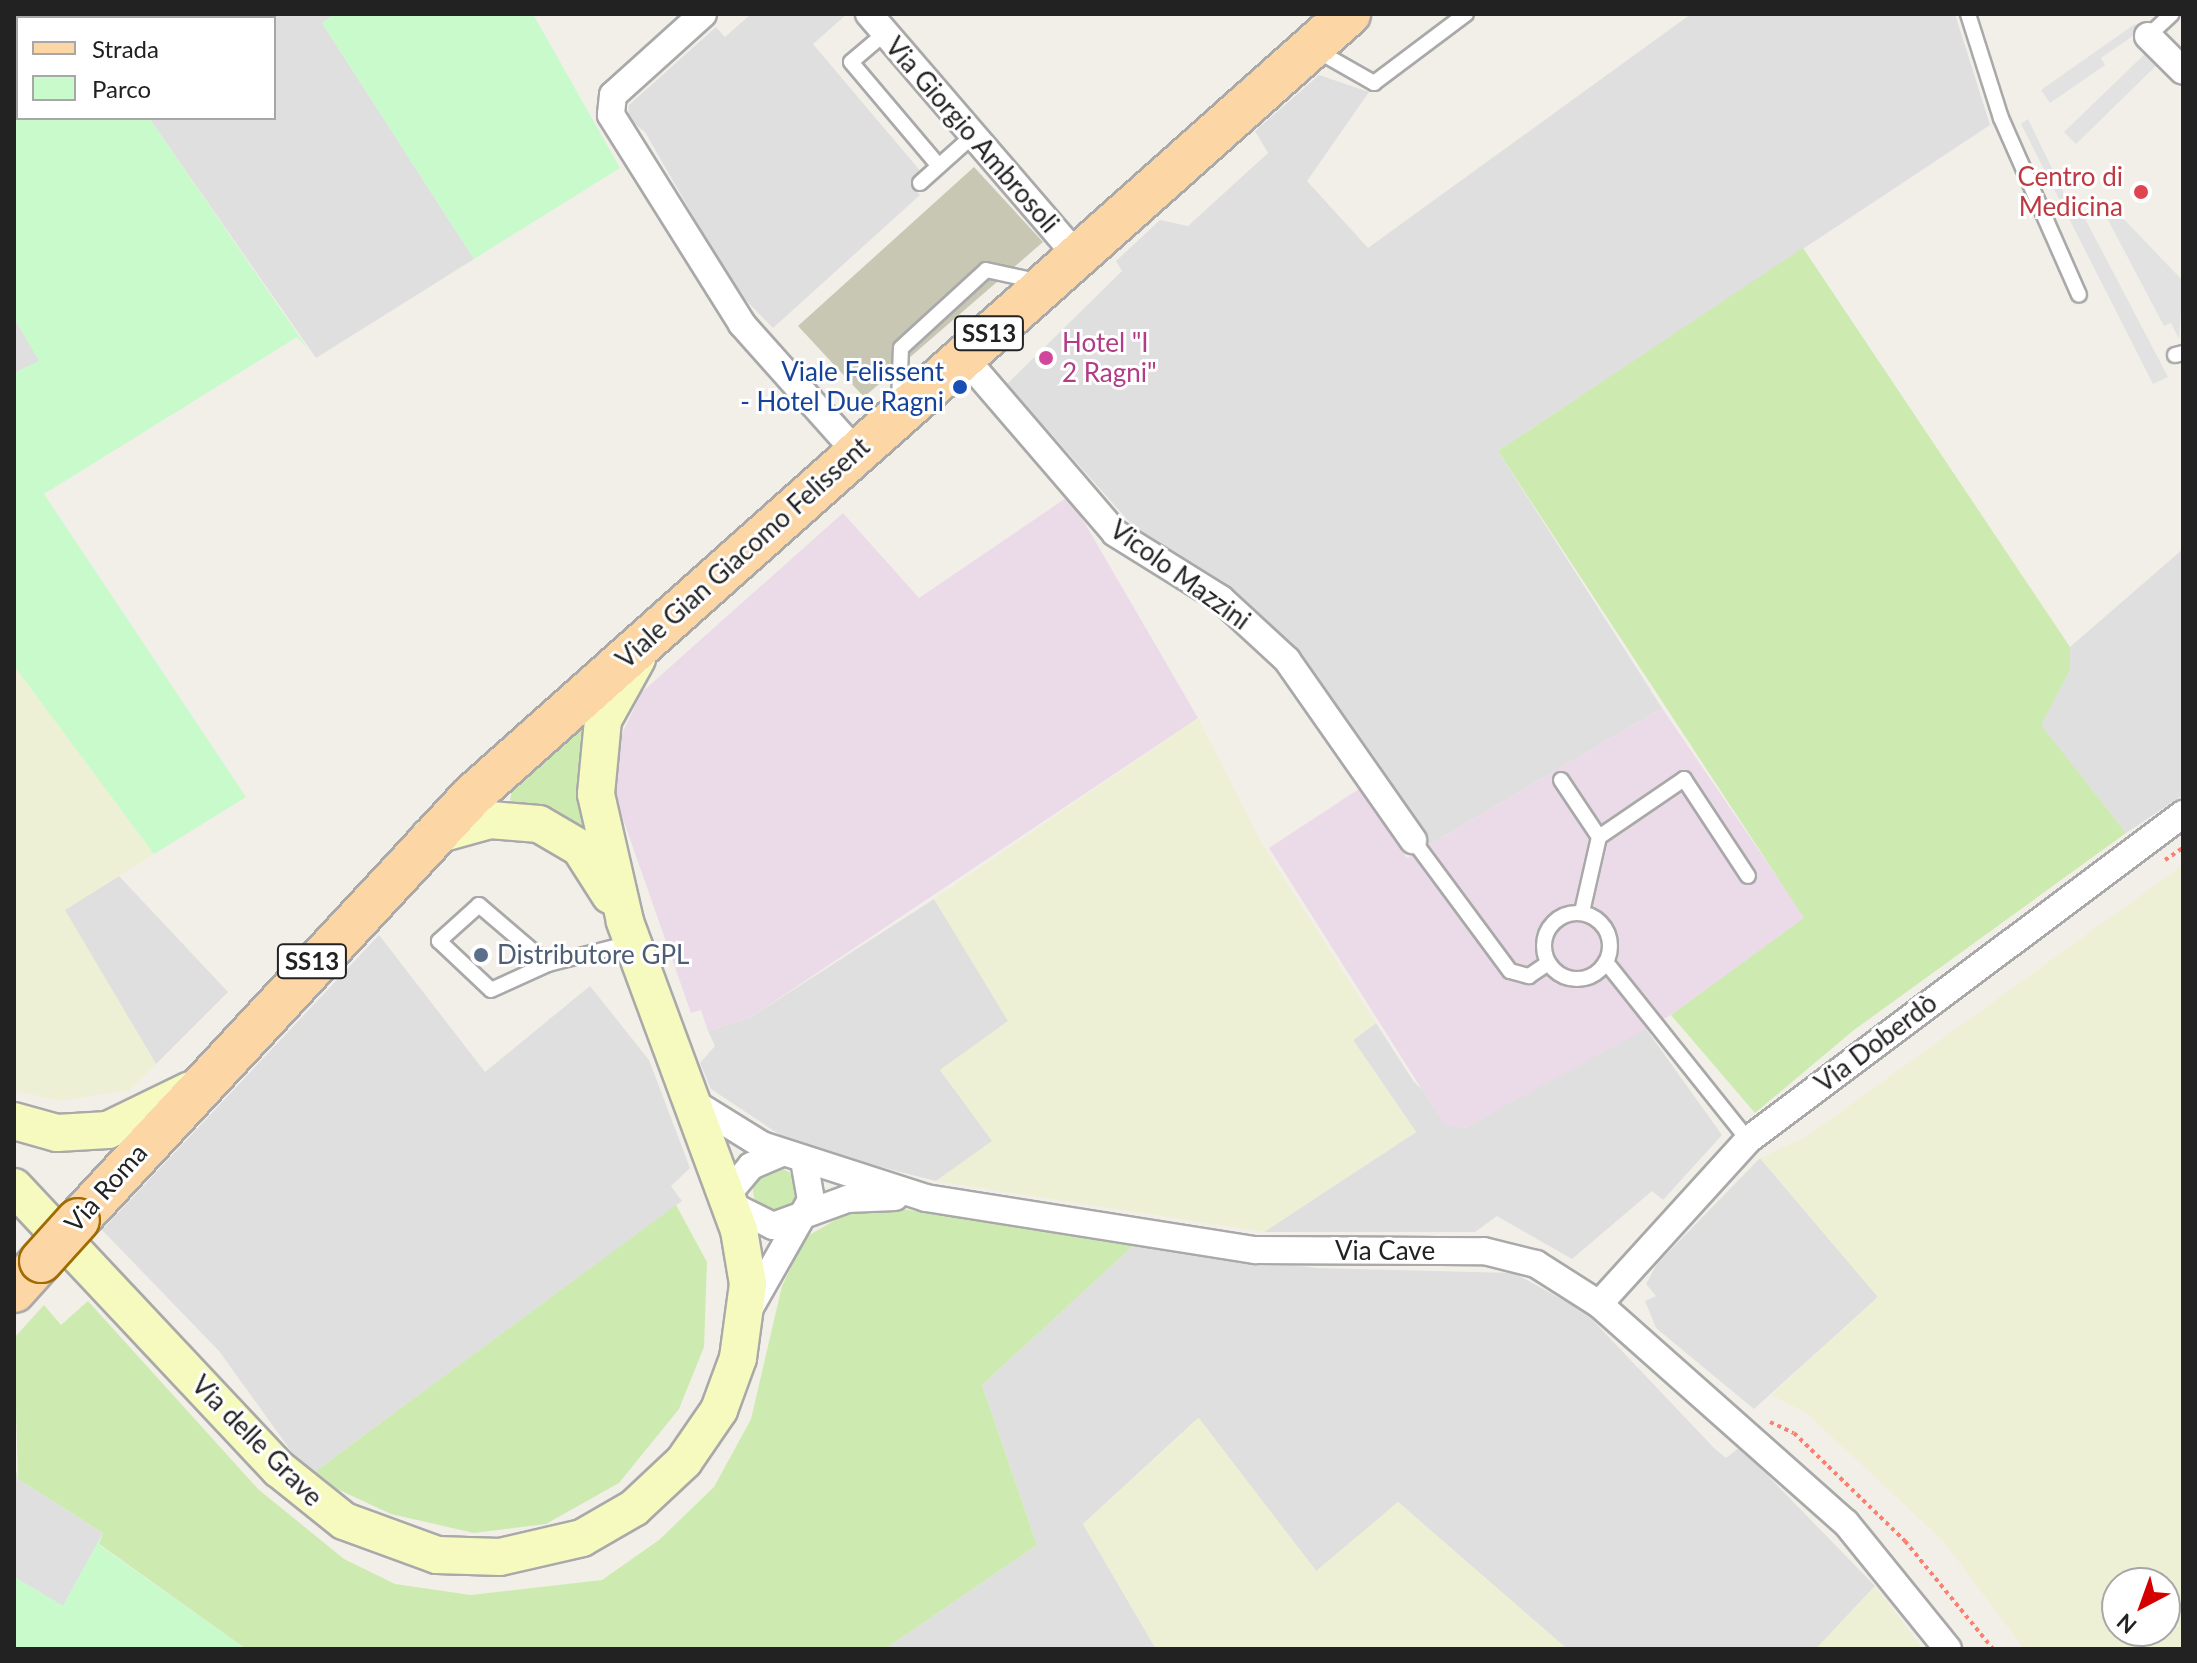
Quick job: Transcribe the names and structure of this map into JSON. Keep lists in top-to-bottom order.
{
  "streets": {
    "main road": [
      "SS13",
      "Viale Gian Giacomo Felissent",
      "Via Roma",
      "Via delle Grave"
    ],
    "street": [
      "Via Giorgio Ambrosoli",
      "Vicolo Mazzini",
      "Via Doberdò",
      "Via Cave"
    ]
  },
  "crossings": [
    ["Via Giorgio Ambrosoli", "Viale Gian Giacomo Felissent"],
    ["Viale Gian Giacomo Felissent", "Vicolo Mazzini"],
    ["Viale Gian Giacomo Felissent", "Via Roma"],
    ["Viale Gian Giacomo Felissent", "Via delle Grave"],
    ["Via Doberdò", "Via Cave"],
    ["Via Cave", "Via delle Grave"]
  ],
  "places": [
    "Centro di Medicina",
    "Hotel \"I 2 Ragni\"",
    "Viale Felissent - Hotel Due Ragni",
    "Distributore GPL"
  ],
  "legend": ["Strada", "Parco"],
  "north": "bottom left"
}
